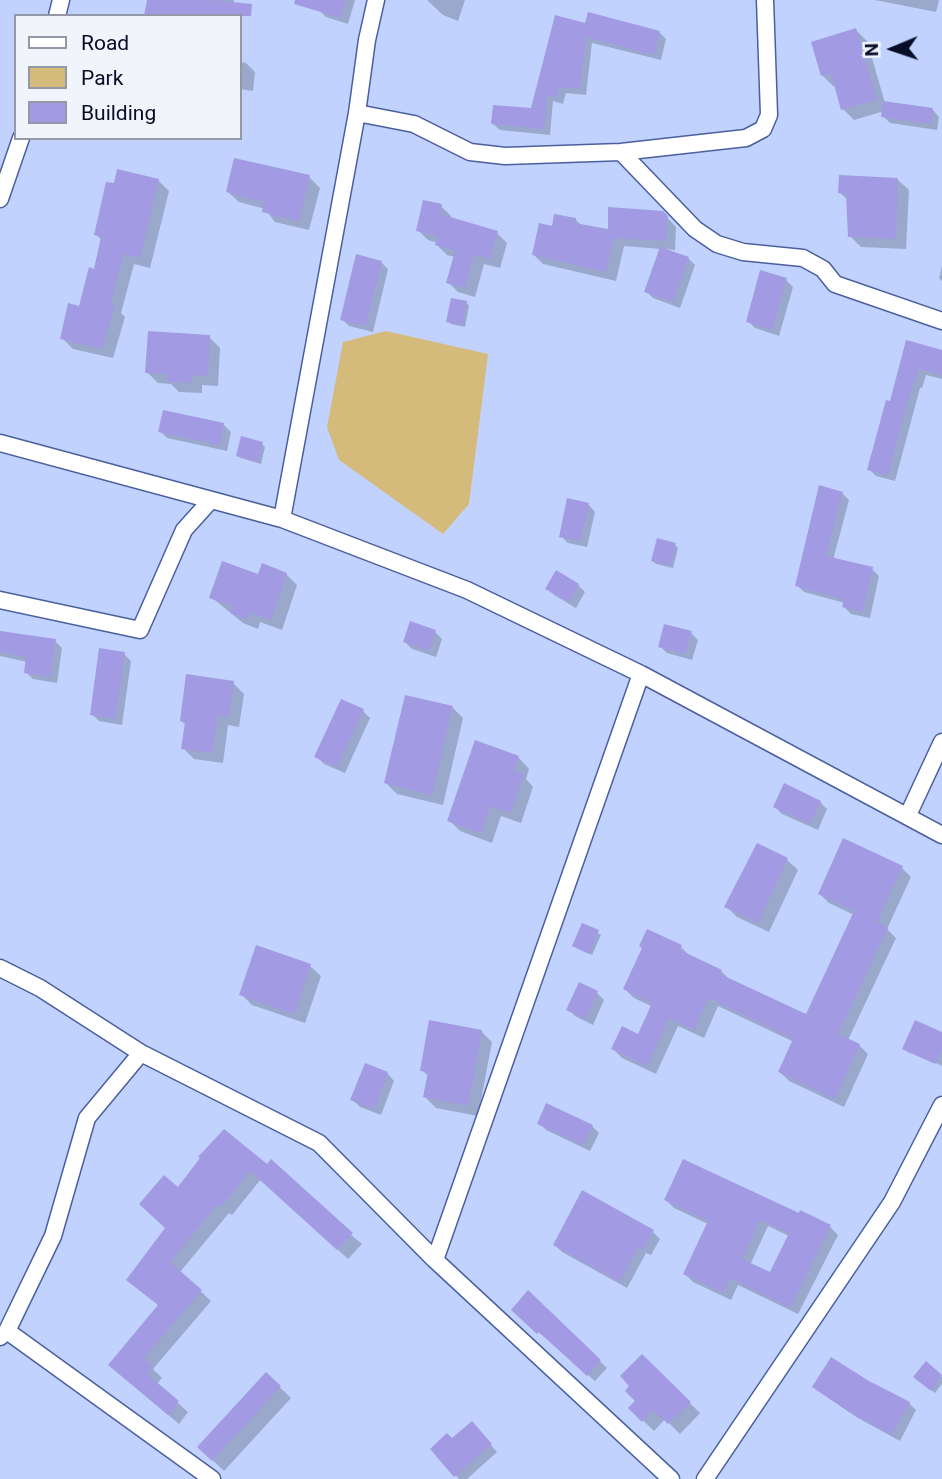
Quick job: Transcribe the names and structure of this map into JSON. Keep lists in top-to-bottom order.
{
  "legend": ["Road", "Park", "Building"],
  "north": "left"
}
